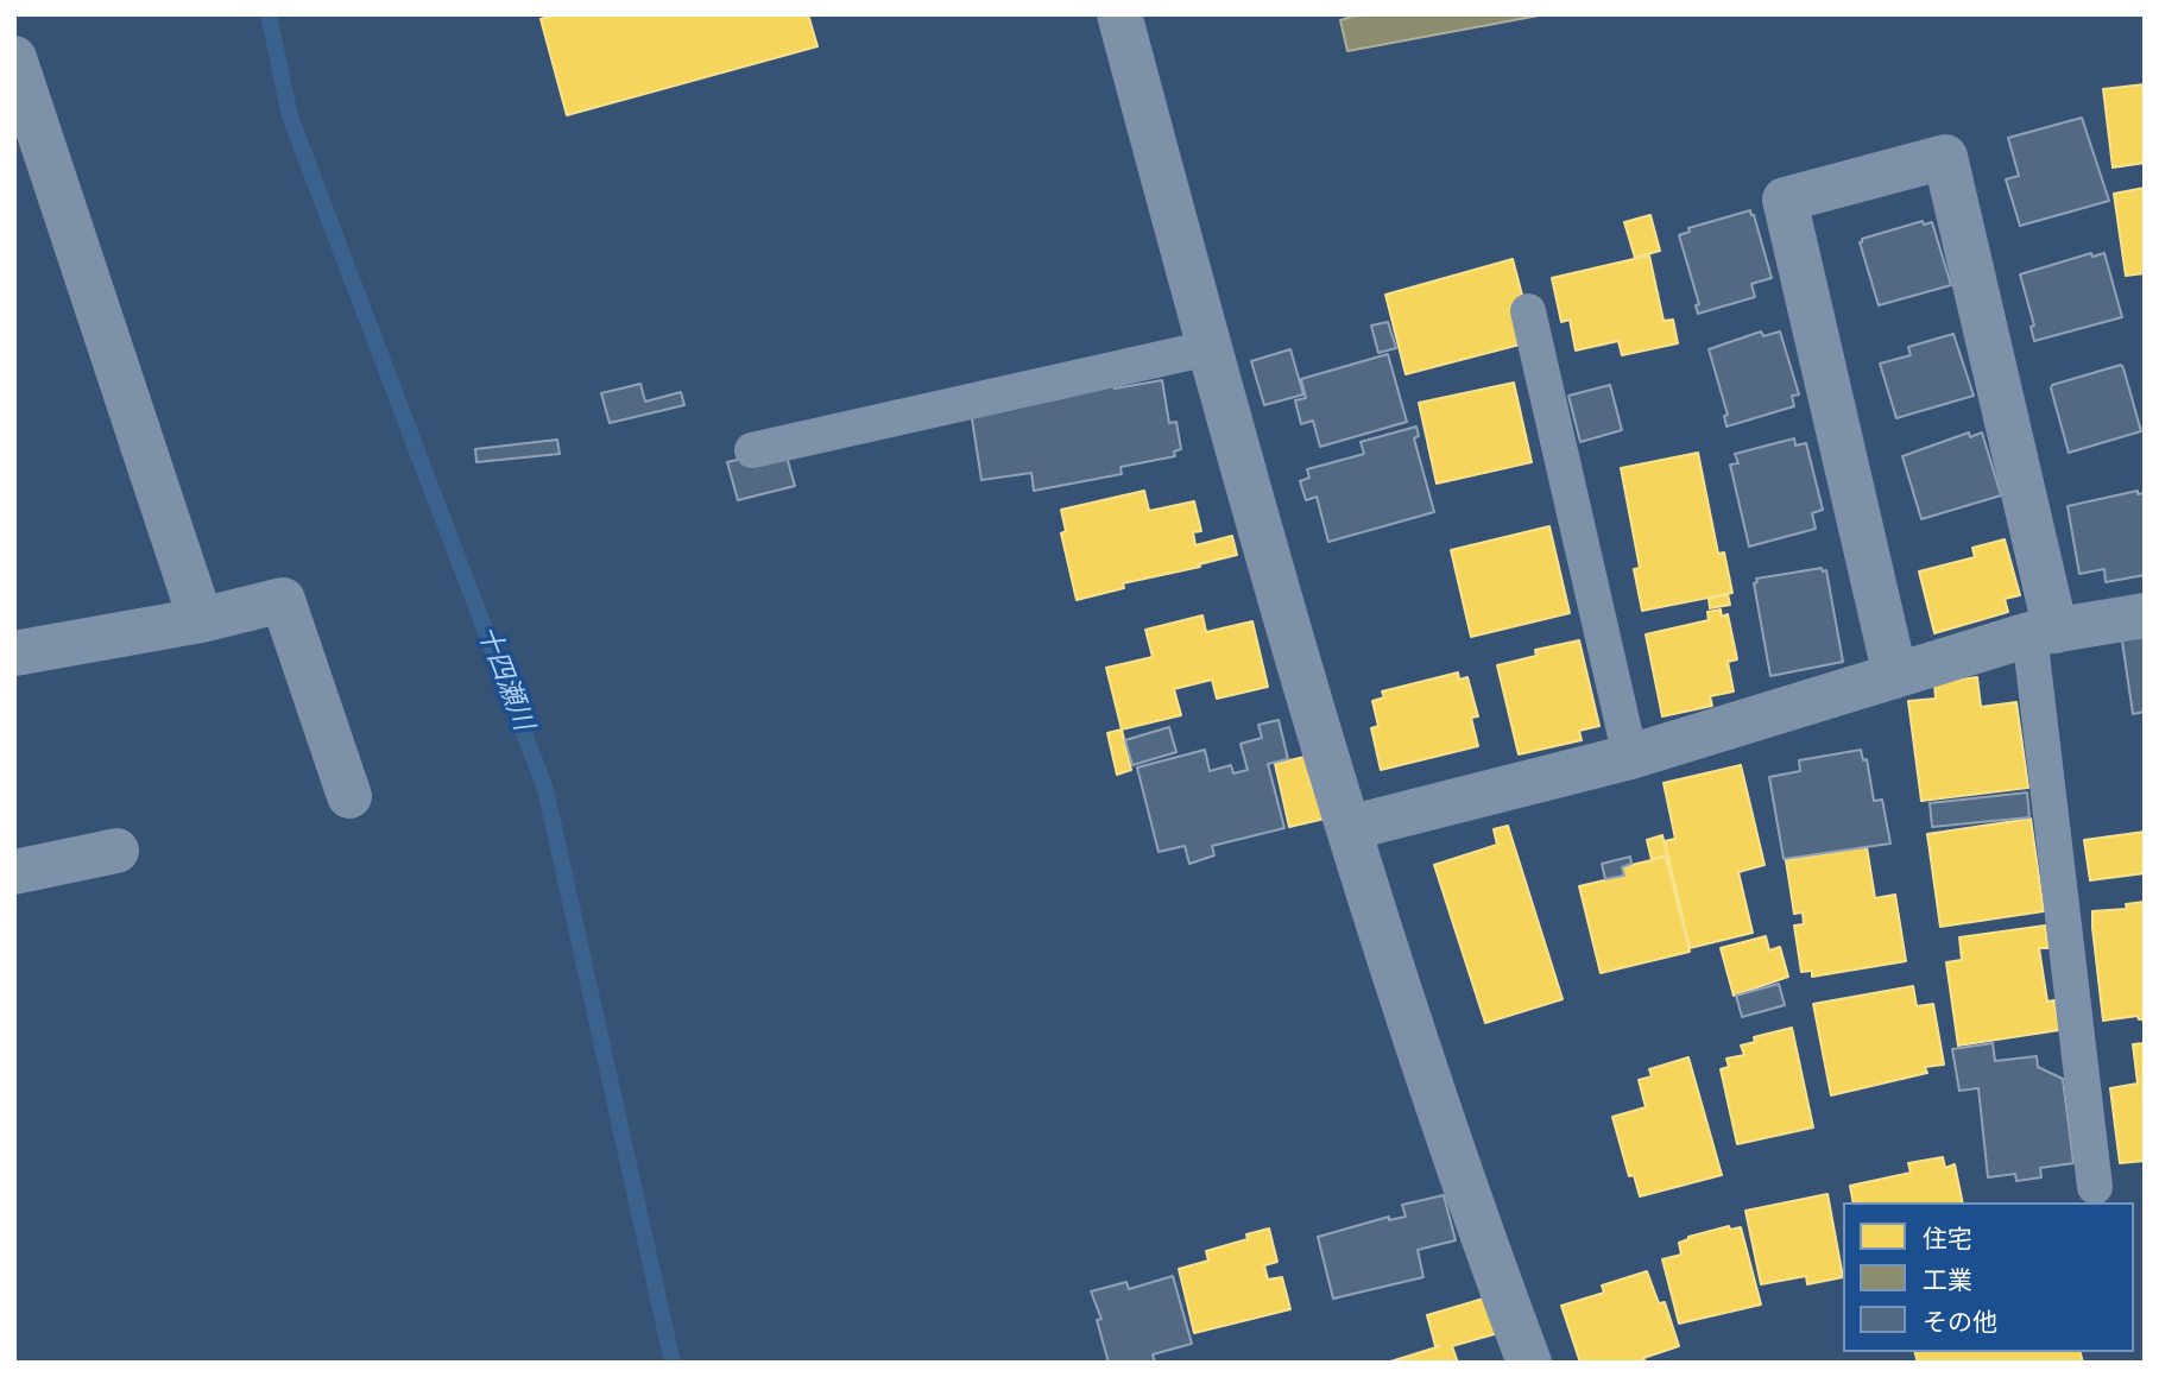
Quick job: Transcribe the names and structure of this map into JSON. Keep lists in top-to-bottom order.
{
  "water": ["十四瀬川"],
  "legend": ["住宅", "工業", "その他"]
}
